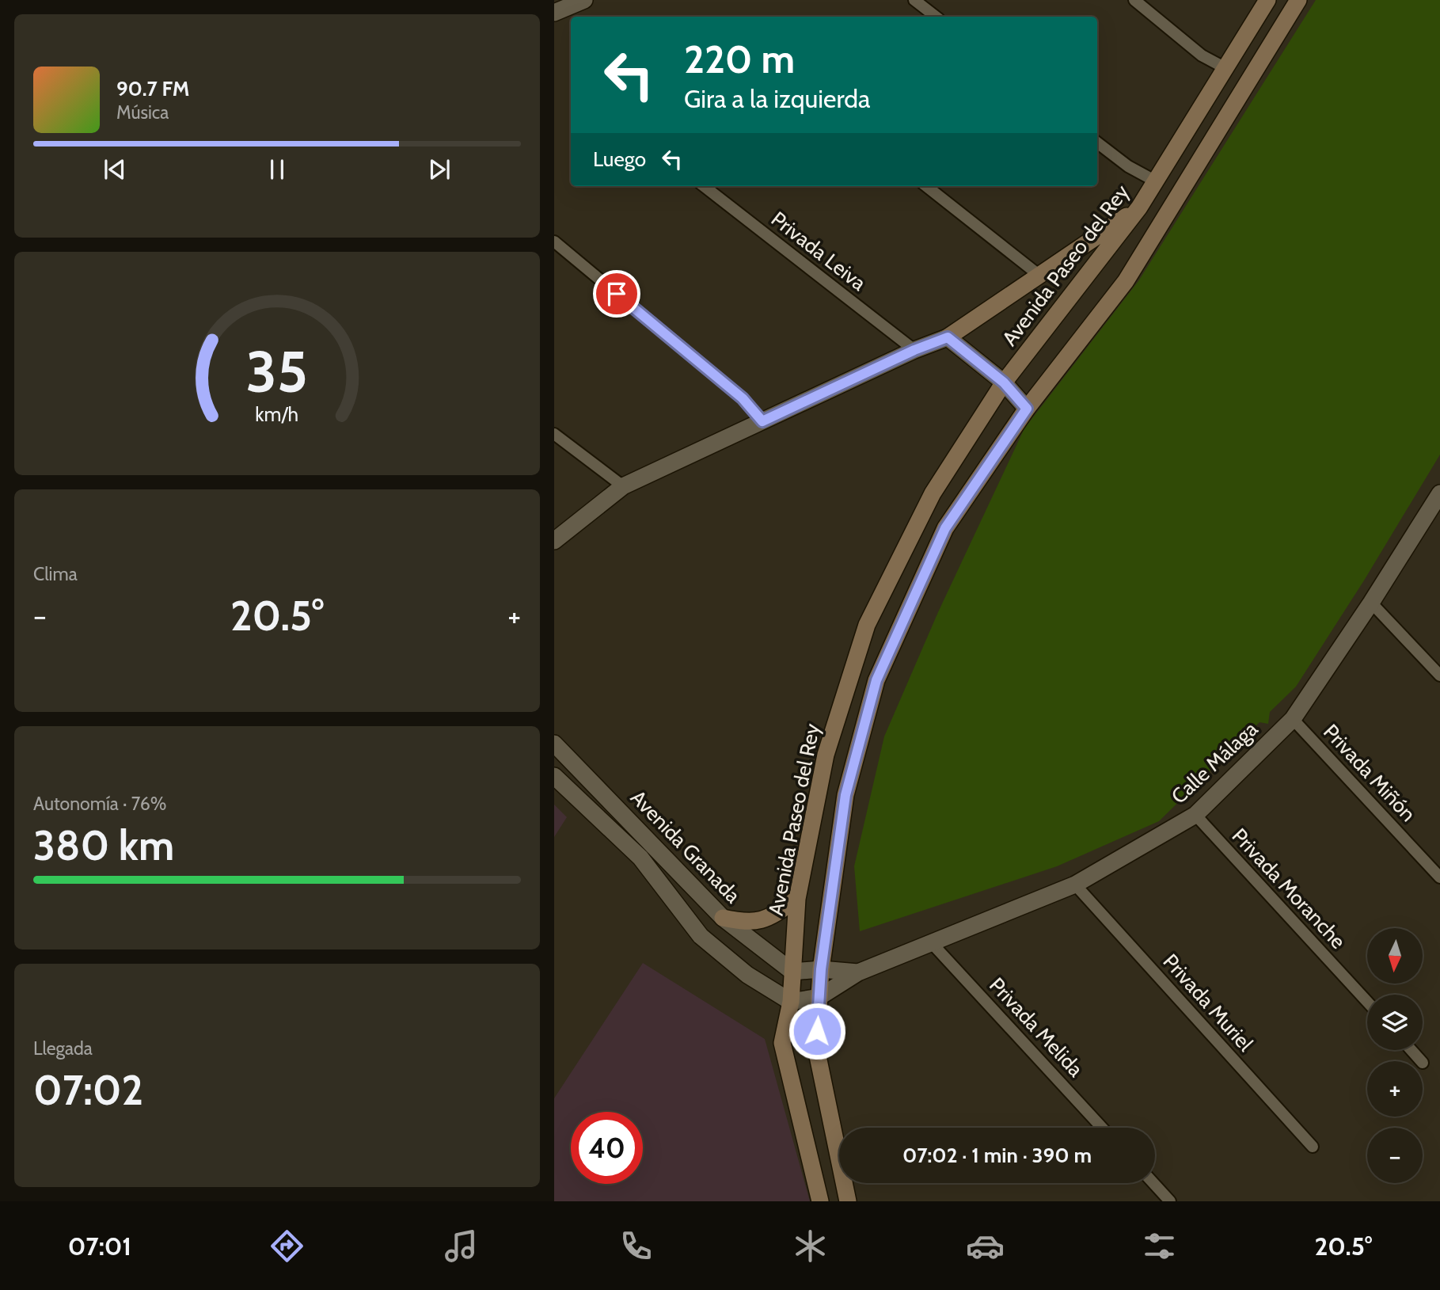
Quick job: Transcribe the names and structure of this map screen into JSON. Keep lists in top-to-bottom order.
{
  "streets": {
    "street": ["Avenida Paseo del Rey", "Calle Málaga", "Avenida Granada"],
    "lane": [
      "Privada Leiva",
      "Privada Miñón",
      "Privada Moranche",
      "Privada Muriel",
      "Privada Melida"
    ]
  },
  "crossings": [
    ["Avenida Paseo del Rey", "Calle Málaga"],
    ["Avenida Paseo del Rey", "Avenida Granada"],
    ["Calle Málaga", "Privada Miñón"],
    ["Calle Málaga", "Avenida Granada"],
    ["Calle Málaga", "Privada Moranche"],
    ["Calle Málaga", "Privada Muriel"],
    ["Calle Málaga", "Privada Melida"]
  ],
  "north": "bottom",
  "page": {
    "turn": ["220 m", "Gira a la izquierda"],
    "song": ["90.7 FM", "Música"],
    "then": "Luego",
    "tile": [
      "Clima",
      ["Autonomía · 76%", "380 km"],
      ["Llegada", "07:02"]
    ],
    "heat": ["−", "20.5°", "+"],
    "map_buttons": ["+", "−"],
    "limit": "40",
    "trip": "07:02 · 1 min · 390 m",
    "tabs": ["07:01", "20.5°"],
    "gauge": ["35", "km/h"]
  }
}
